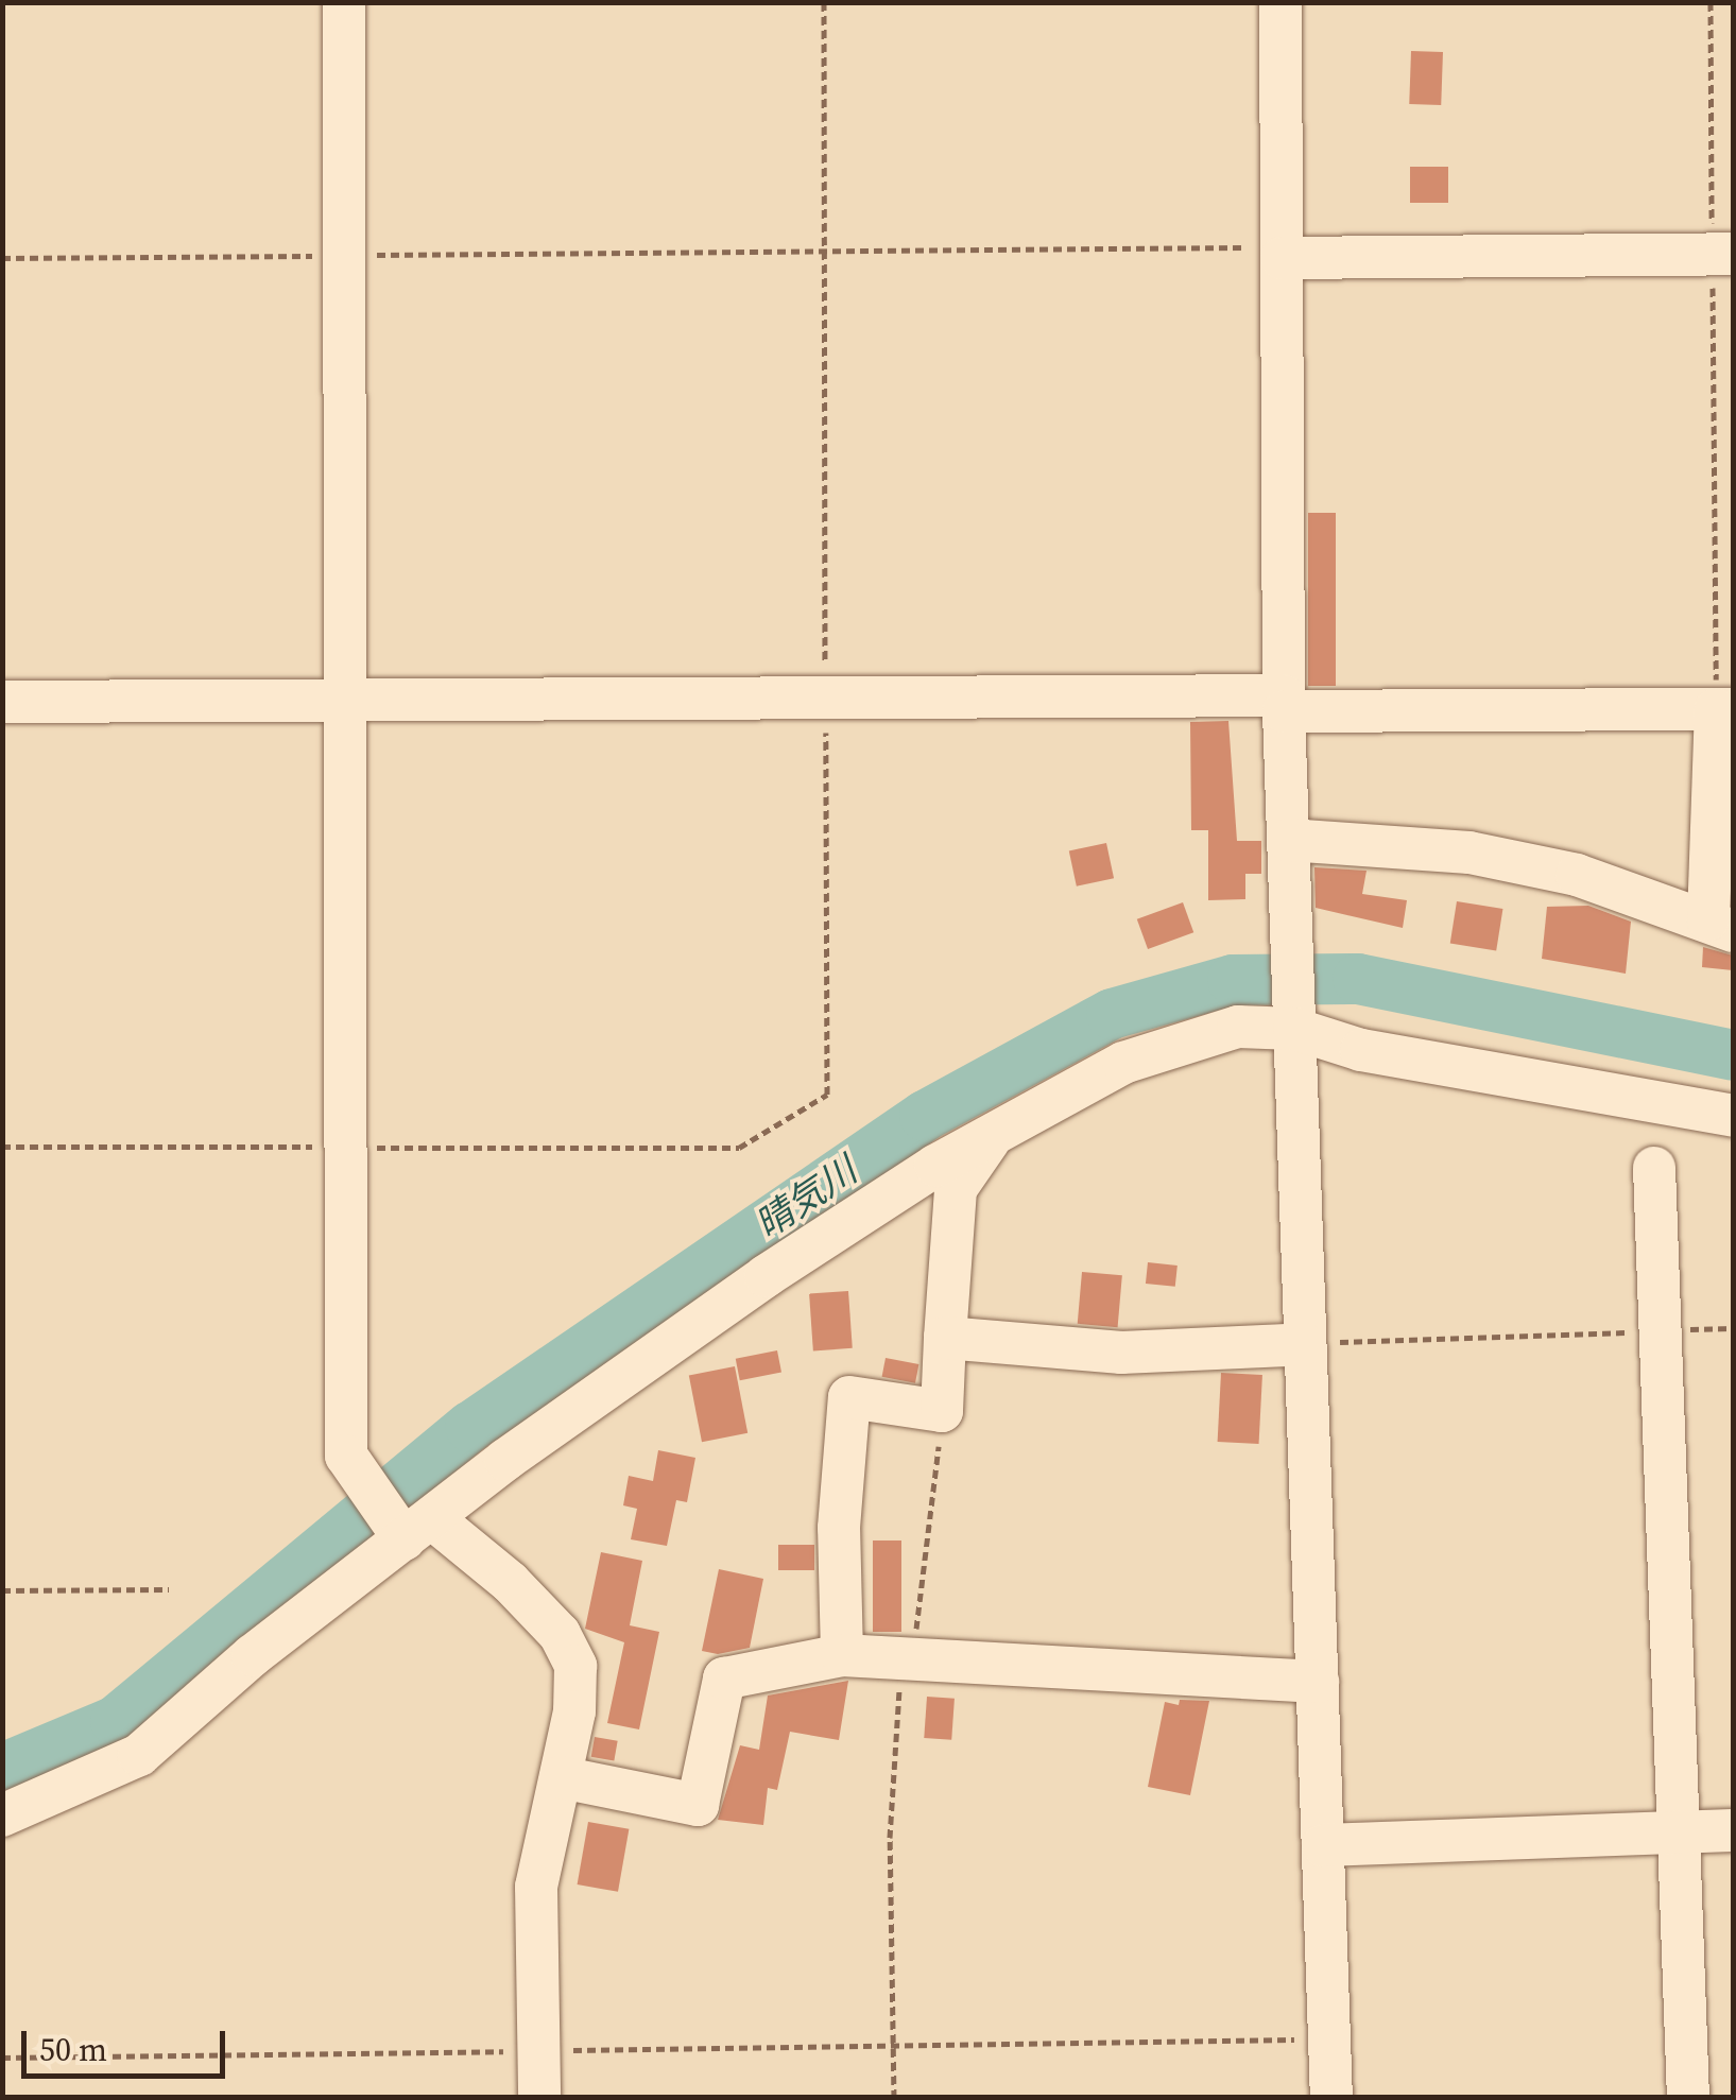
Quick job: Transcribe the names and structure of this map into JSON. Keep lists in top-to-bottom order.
{
  "water": ["晴気川"],
  "scale_bar": "50 m"
}
